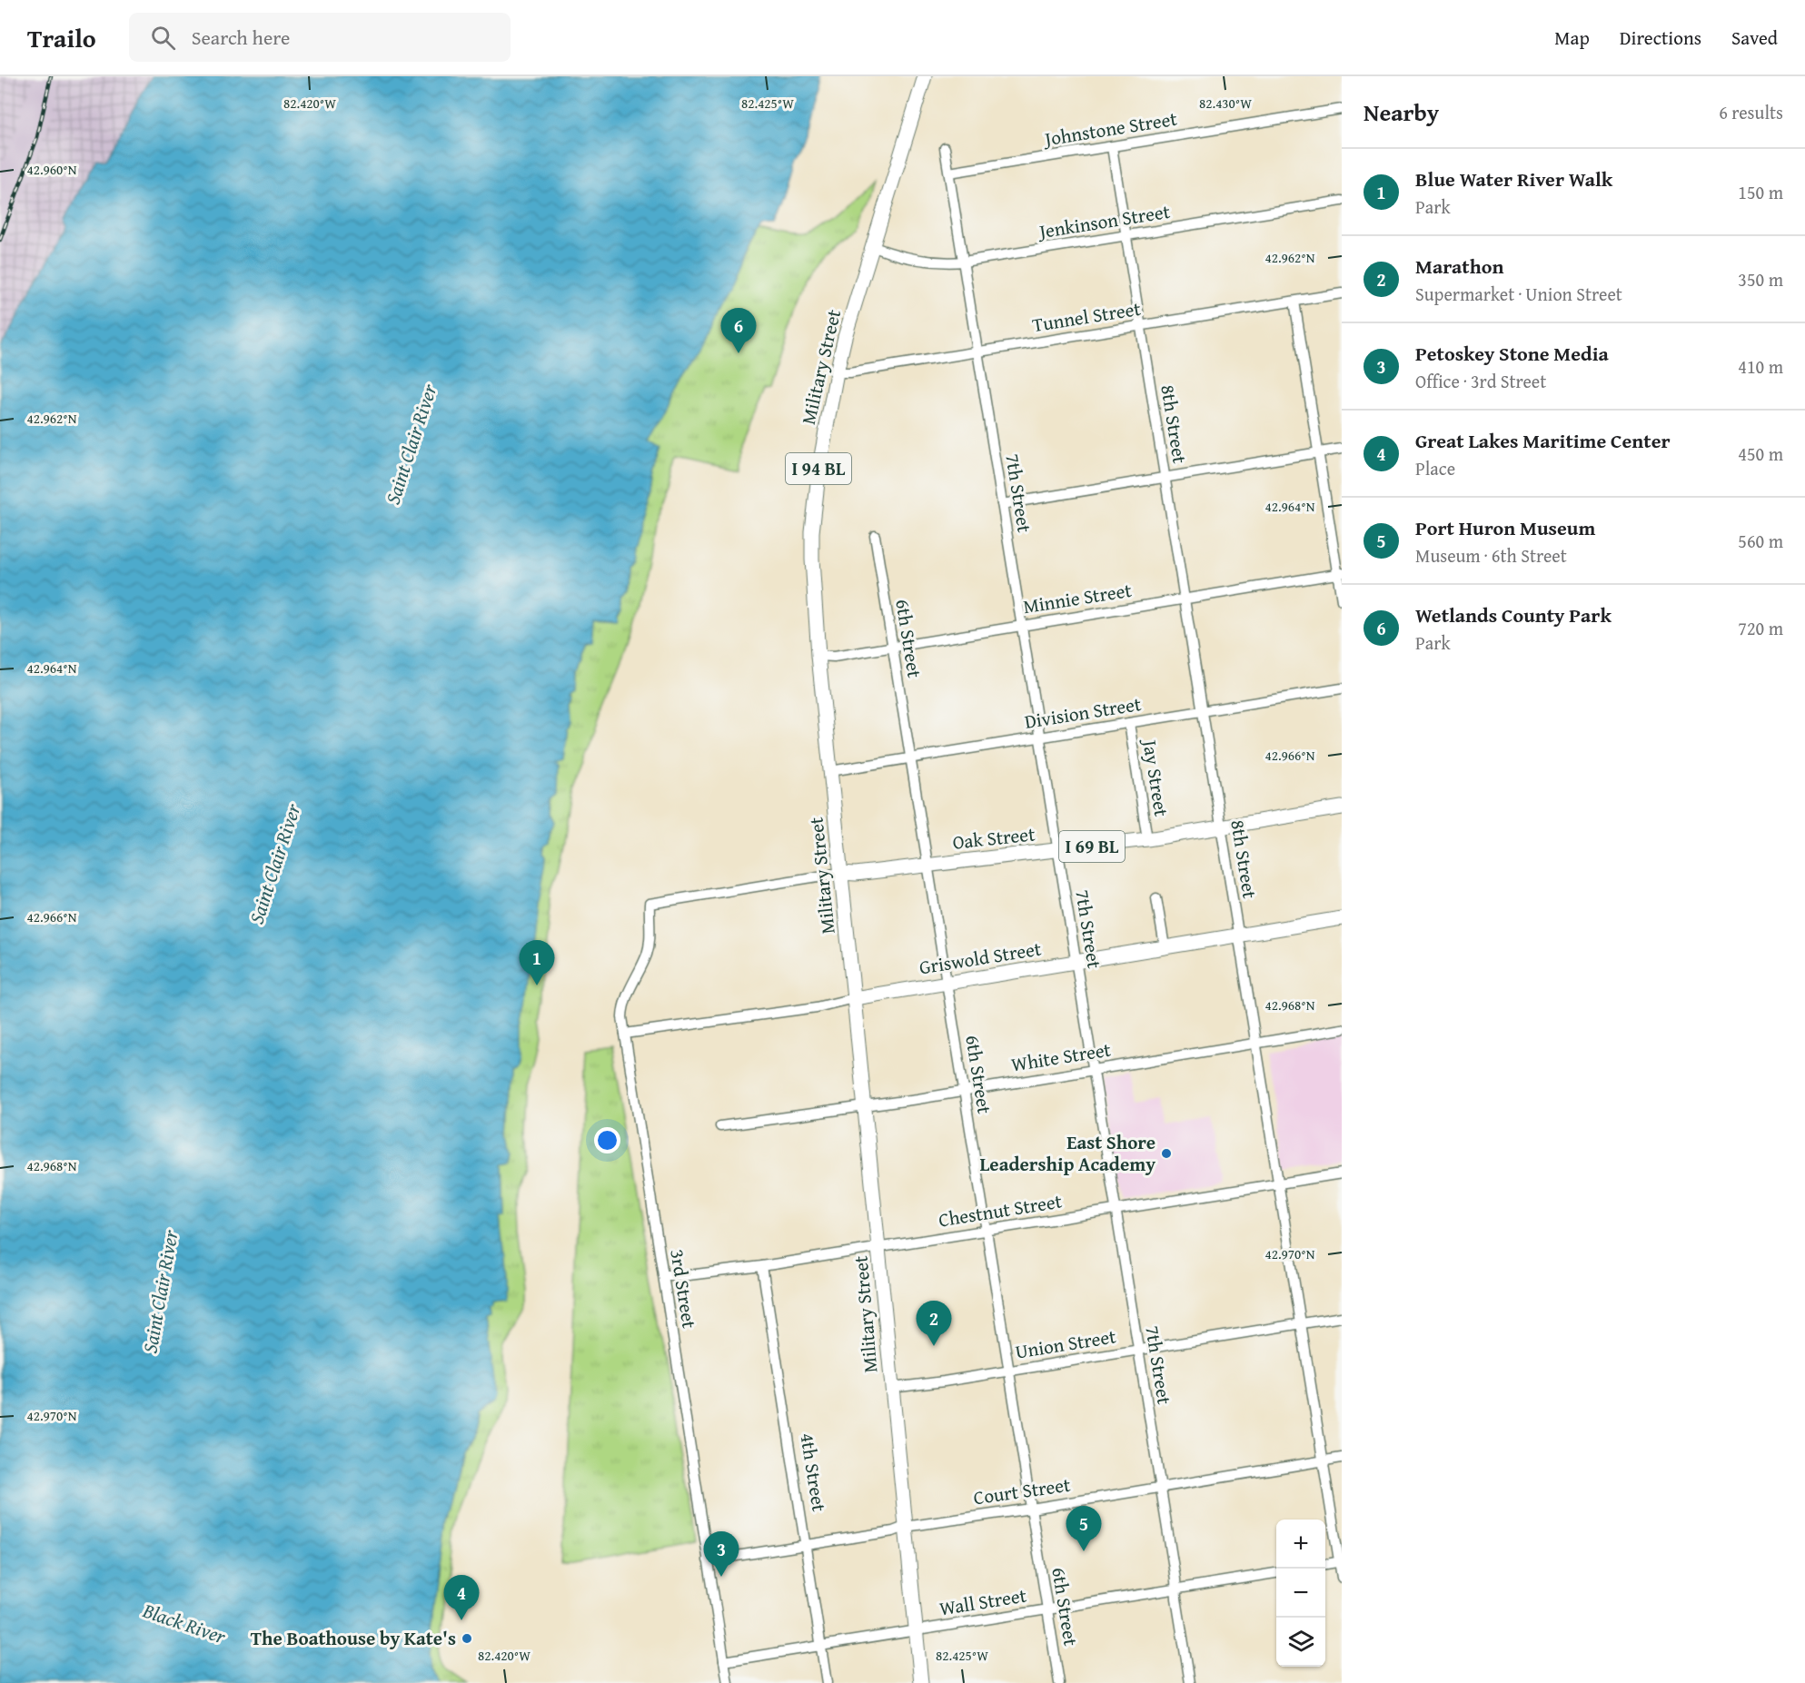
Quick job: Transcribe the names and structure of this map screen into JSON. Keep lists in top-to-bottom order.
{
  "streets": {
    "main road": [
      "Military Street",
      "I 94 BL",
      "Oak Street",
      "I 69 BL",
      "Griswold Street"
    ],
    "street": [
      "Johnstone Street",
      "Jenkinson Street",
      "Tunnel Street",
      "8th Street",
      "7th Street",
      "Minnie Street",
      "6th Street",
      "Division Street",
      "Jay Street",
      "White Street",
      "Chestnut Street",
      "3rd Street",
      "Union Street",
      "4th Street",
      "Court Street",
      "Wall Street"
    ]
  },
  "crossings": [
    ["Johnstone Street", "8th Street"],
    ["Johnstone Street", "7th Street"],
    ["Jenkinson Street", "Military Street"],
    ["Jenkinson Street", "8th Street"],
    ["Jenkinson Street", "7th Street"],
    ["Tunnel Street", "Military Street"],
    ["Tunnel Street", "8th Street"],
    ["Tunnel Street", "7th Street"],
    ["Military Street", "Minnie Street"],
    ["Military Street", "Division Street"],
    ["Military Street", "Oak Street"],
    ["Military Street", "Griswold Street"],
    ["Military Street", "White Street"],
    ["Military Street", "Chestnut Street"],
    ["Military Street", "Union Street"],
    ["Military Street", "Court Street"],
    ["Military Street", "Wall Street"],
    ["8th Street", "Minnie Street"],
    ["8th Street", "Division Street"],
    ["8th Street", "Oak Street"],
    ["8th Street", "Griswold Street"],
    ["8th Street", "White Street"],
    ["8th Street", "Chestnut Street"],
    ["8th Street", "Union Street"],
    ["8th Street", "Court Street"],
    ["7th Street", "Minnie Street"],
    ["7th Street", "Division Street"],
    ["7th Street", "Oak Street"],
    ["7th Street", "Griswold Street"],
    ["7th Street", "White Street"],
    ["7th Street", "Chestnut Street"],
    ["7th Street", "Union Street"],
    ["7th Street", "Court Street"],
    ["7th Street", "Wall Street"],
    ["Minnie Street", "6th Street"],
    ["6th Street", "Division Street"],
    ["6th Street", "Oak Street"],
    ["6th Street", "Griswold Street"],
    ["6th Street", "White Street"],
    ["6th Street", "Chestnut Street"],
    ["6th Street", "Union Street"],
    ["6th Street", "Court Street"],
    ["6th Street", "Wall Street"],
    ["Division Street", "Jay Street"],
    ["Jay Street", "Oak Street"],
    ["Oak Street", "3rd Street"],
    ["Griswold Street", "3rd Street"],
    ["Chestnut Street", "3rd Street"],
    ["Chestnut Street", "4th Street"],
    ["3rd Street", "Court Street"],
    ["3rd Street", "Wall Street"],
    ["4th Street", "Court Street"],
    ["4th Street", "Wall Street"]
  ],
  "water": ["Saint Clair River", "Black River"],
  "places": ["East Shore Leadership Academy", "The Boathouse by Kate's"],
  "page": {
    "header": "Trailo",
    "search": "Search here",
    "nav": ["Map", "Directions", "Saved"],
    "heading": ["Nearby", "6 results"],
    "list": [
      {
        "mark": "1",
        "name": "Blue Water River Walk",
        "note": "Park",
        "value": "150 m"
      },
      {
        "mark": "2",
        "name": "Marathon",
        "note": "Supermarket · Union Street",
        "value": "350 m"
      },
      {
        "mark": "3",
        "name": "Petoskey Stone Media",
        "note": "Office · 3rd Street",
        "value": "410 m"
      },
      {
        "mark": "4",
        "name": "Great Lakes Maritime Center",
        "note": "Place",
        "value": "450 m"
      },
      {
        "mark": "5",
        "name": "Port Huron Museum",
        "note": "Museum · 6th Street",
        "value": "560 m"
      },
      {
        "mark": "6",
        "name": "Wetlands County Park",
        "note": "Park",
        "value": "720 m"
      }
    ],
    "pins": [
      "6",
      "1",
      "2",
      "5",
      "3",
      "4"
    ],
    "map_buttons": ["+", "−"]
  },
  "coordinates": [
    "82.420°W",
    "82.425°W",
    "82.430°W",
    "42.960°N",
    "42.962°N",
    "42.964°N",
    "42.966°N",
    "42.968°N",
    "42.970°N"
  ]
}
